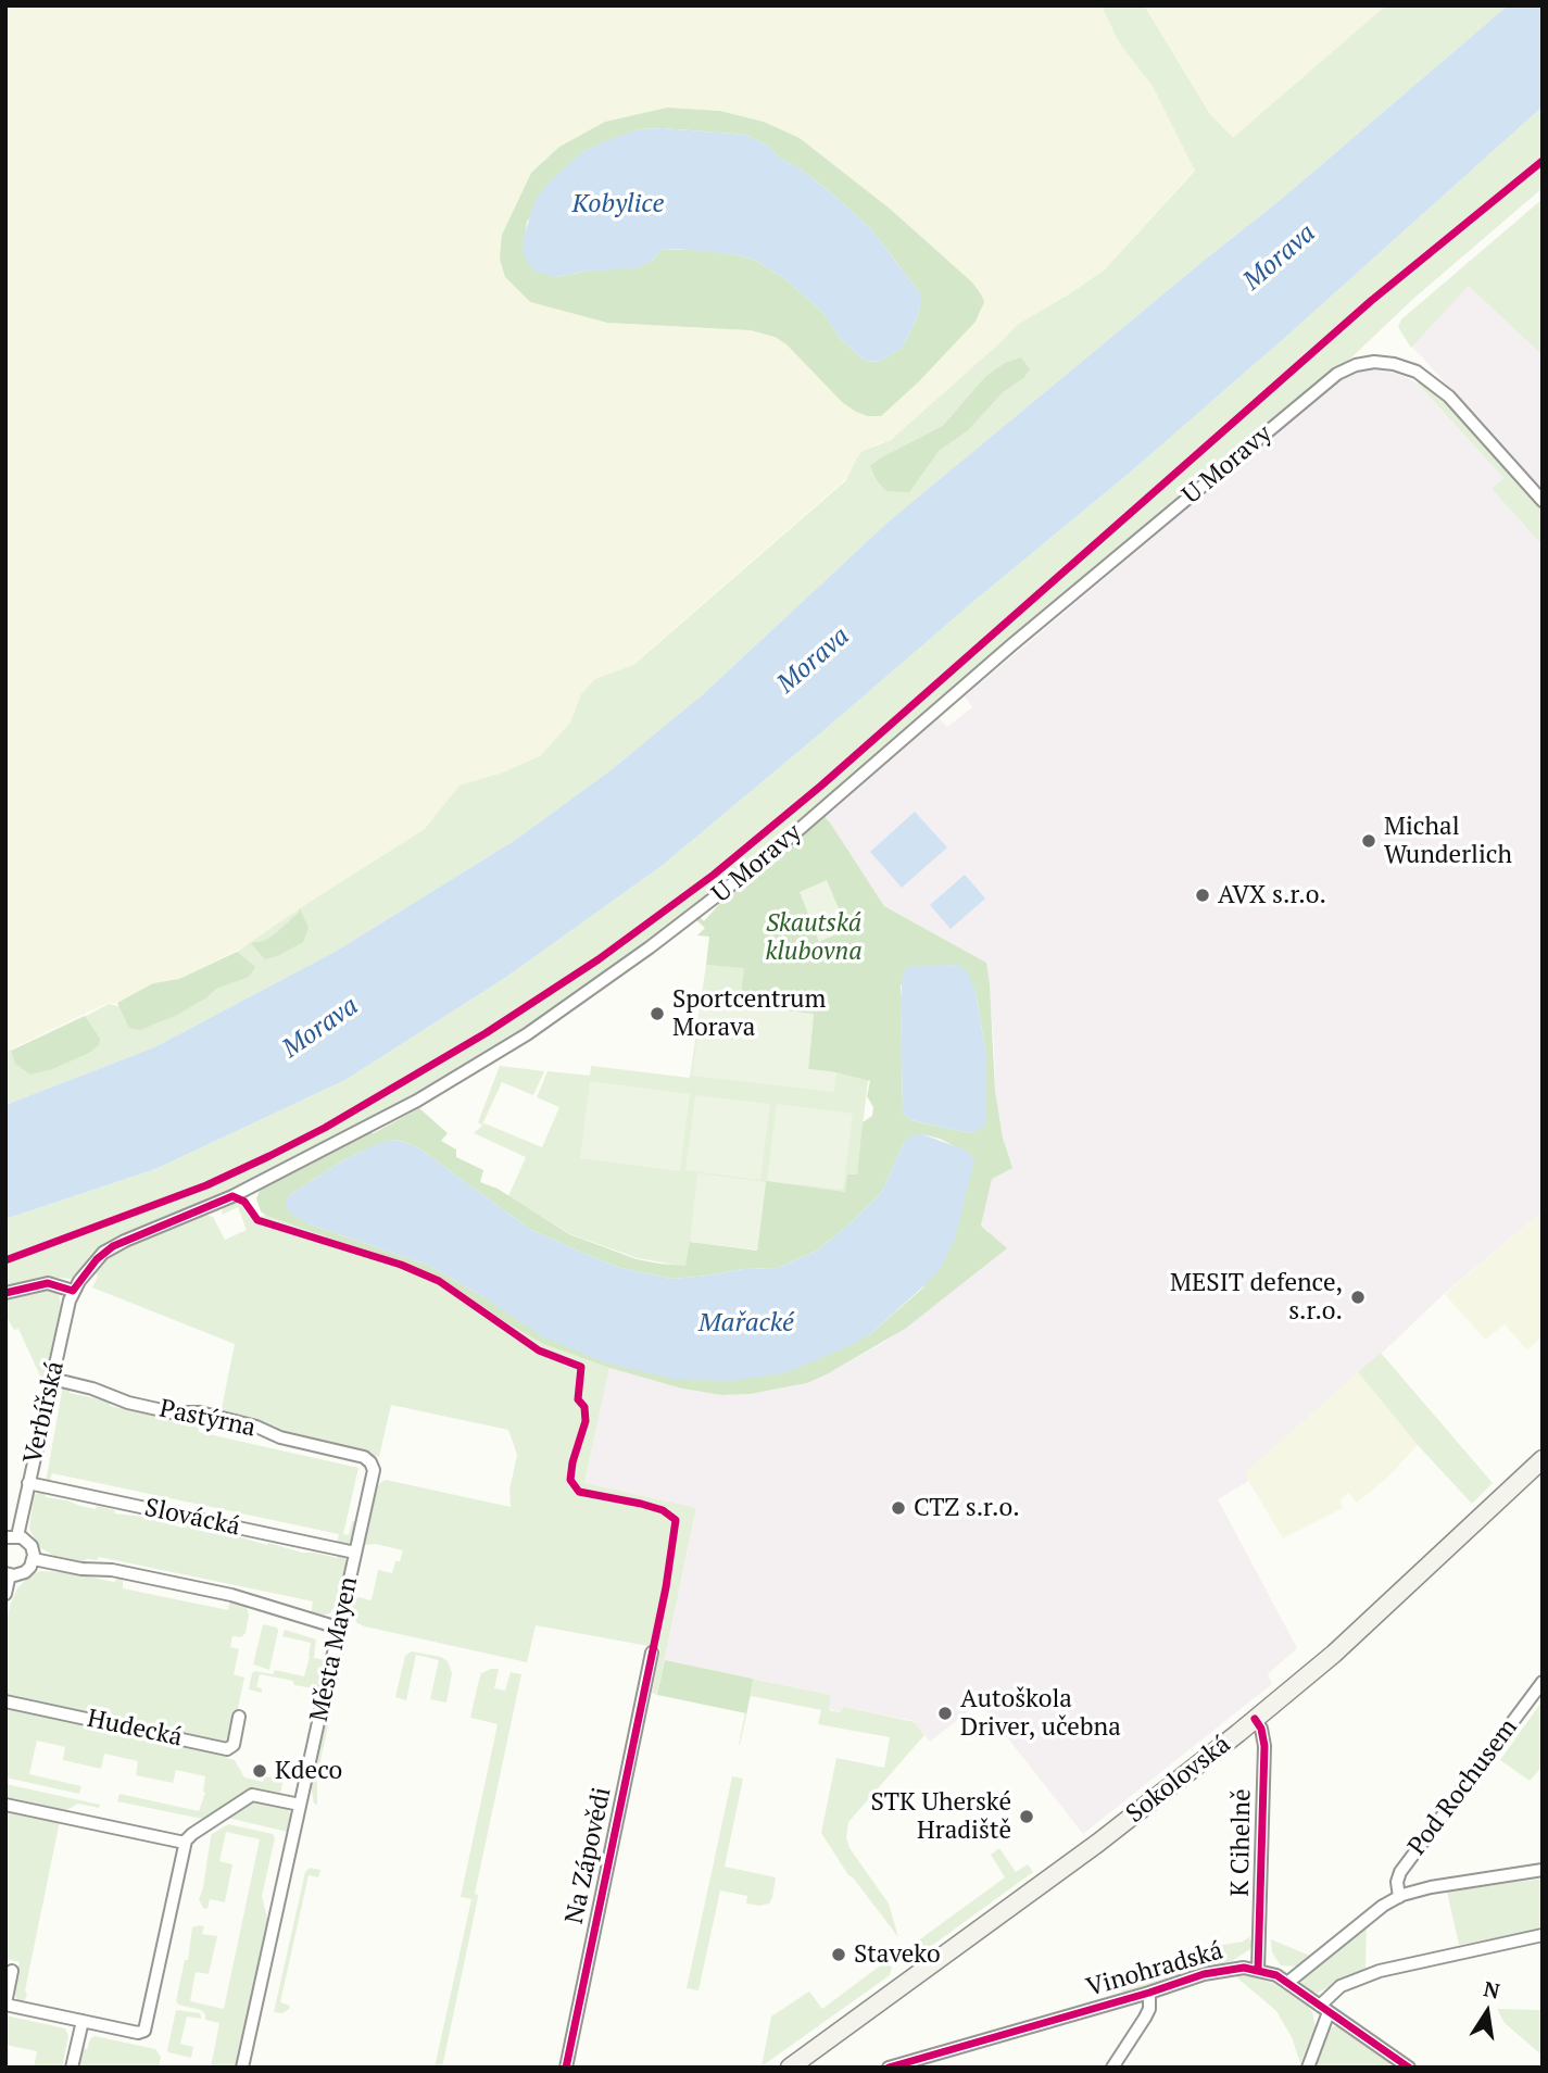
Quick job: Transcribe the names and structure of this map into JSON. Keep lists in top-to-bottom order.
{
  "streets": {
    "main road": ["Sokolovská"],
    "street": [
      "U Moravy",
      "Verbířská",
      "Pastýrna",
      "Slovácká",
      "Města Mayen",
      "Hudecká",
      "Pod Rochusem",
      "K Cihelně",
      "Na Zápovědi",
      "Vinohradská"
    ]
  },
  "crossings": [
    ["U Moravy", "Verbířská"],
    ["Verbířská", "Pastýrna"],
    ["Verbířská", "Slovácká"],
    ["Pastýrna", "Města Mayen"],
    ["Slovácká", "Města Mayen"],
    ["Sokolovská", "K Cihelně"],
    ["Pod Rochusem", "Vinohradská"],
    ["K Cihelně", "Vinohradská"]
  ],
  "water": ["Kobylice", "Morava", "Mařacké"],
  "parks": ["Skautská klubovna"],
  "places": [
    "Michal Wunderlich",
    "AVX s.r.o.",
    "Sportcentrum Morava",
    "MESIT defence, s.r.o.",
    "CTZ s.r.o.",
    "Autoškola Driver, učebna",
    "Kdeco",
    "STK Uherské Hradiště",
    "Staveko"
  ],
  "north": "top"
}
